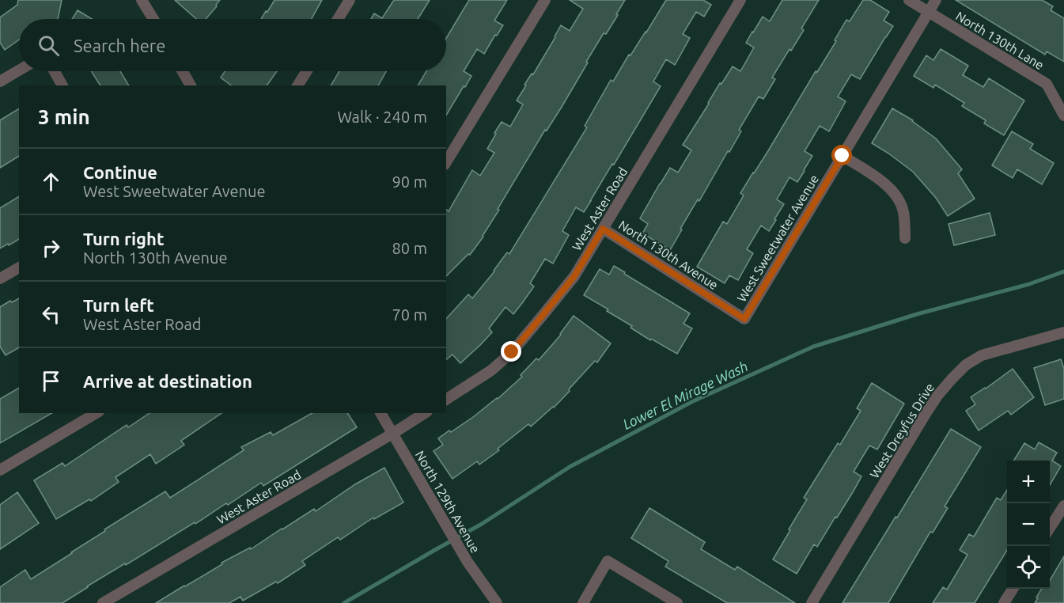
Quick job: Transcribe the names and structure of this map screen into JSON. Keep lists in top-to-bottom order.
{
  "streets": {
    "street": [
      "North 130th Lane",
      "West Aster Road",
      "West Sweetwater Avenue",
      "North 130th Avenue",
      "West Dreyfus Drive",
      "North 129th Avenue"
    ]
  },
  "crossings": [
    ["North 130th Lane", "West Sweetwater Avenue"],
    ["West Aster Road", "North 130th Avenue"],
    ["West Aster Road", "North 129th Avenue"],
    ["West Sweetwater Avenue", "North 130th Avenue"]
  ],
  "water": ["Lower El Mirage Wash"],
  "page": {
    "search": "Search here",
    "heading": ["3 min", "Walk · 240 m"],
    "list": [
      ["Continue", "West Sweetwater Avenue", "90 m"],
      ["Turn right", "North 130th Avenue", "80 m"],
      ["Turn left", "West Aster Road", "70 m"],
      "Arrive at destination"
    ],
    "map_buttons": ["+", "−"]
  }
}
